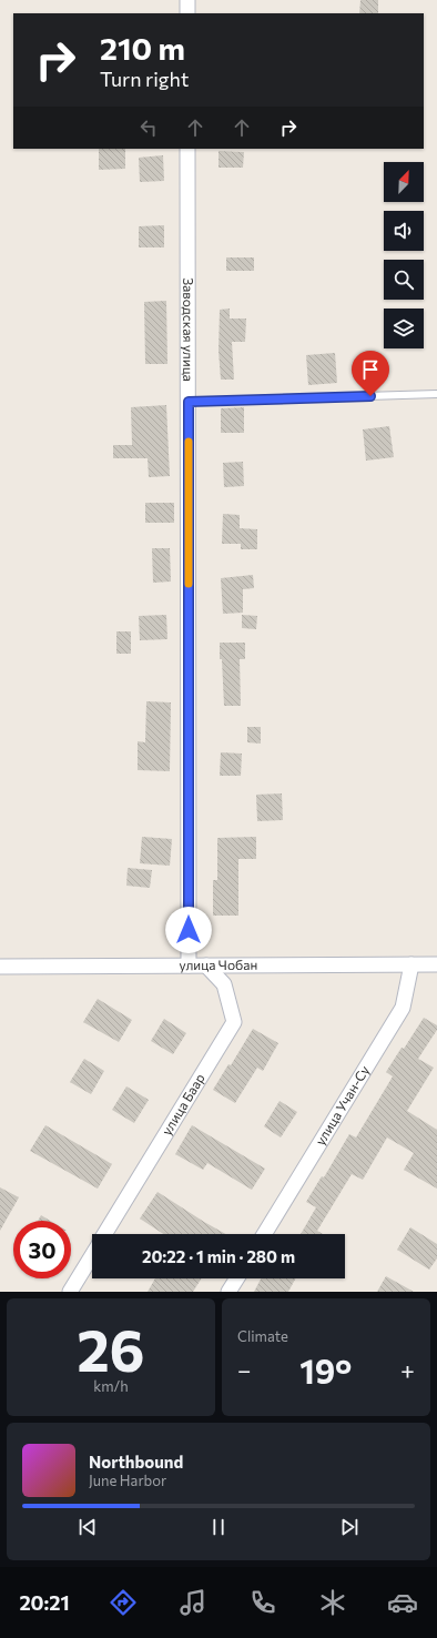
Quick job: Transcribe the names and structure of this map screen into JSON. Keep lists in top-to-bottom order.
{
  "streets": {
    "street": [
      "Заводская улица",
      "улица Чобан",
      "улица Баар",
      "улица Учан-Су"
    ]
  },
  "crossings": [
    ["Заводская улица", "улица Чобан"],
    ["улица Чобан", "улица Баар"],
    ["улица Чобан", "улица Учан-Су"]
  ],
  "north": "top right",
  "page": {
    "turn": ["210 m", "Turn right"],
    "limit": "30",
    "trip": "20:22 · 1 min · 280 m",
    "tile": [
      ["26", "km/h"],
      "Climate"
    ],
    "heat": ["−", "19°", "+"],
    "song": ["Northbound", "June Harbor"],
    "tabs": "20:21"
  }
}
